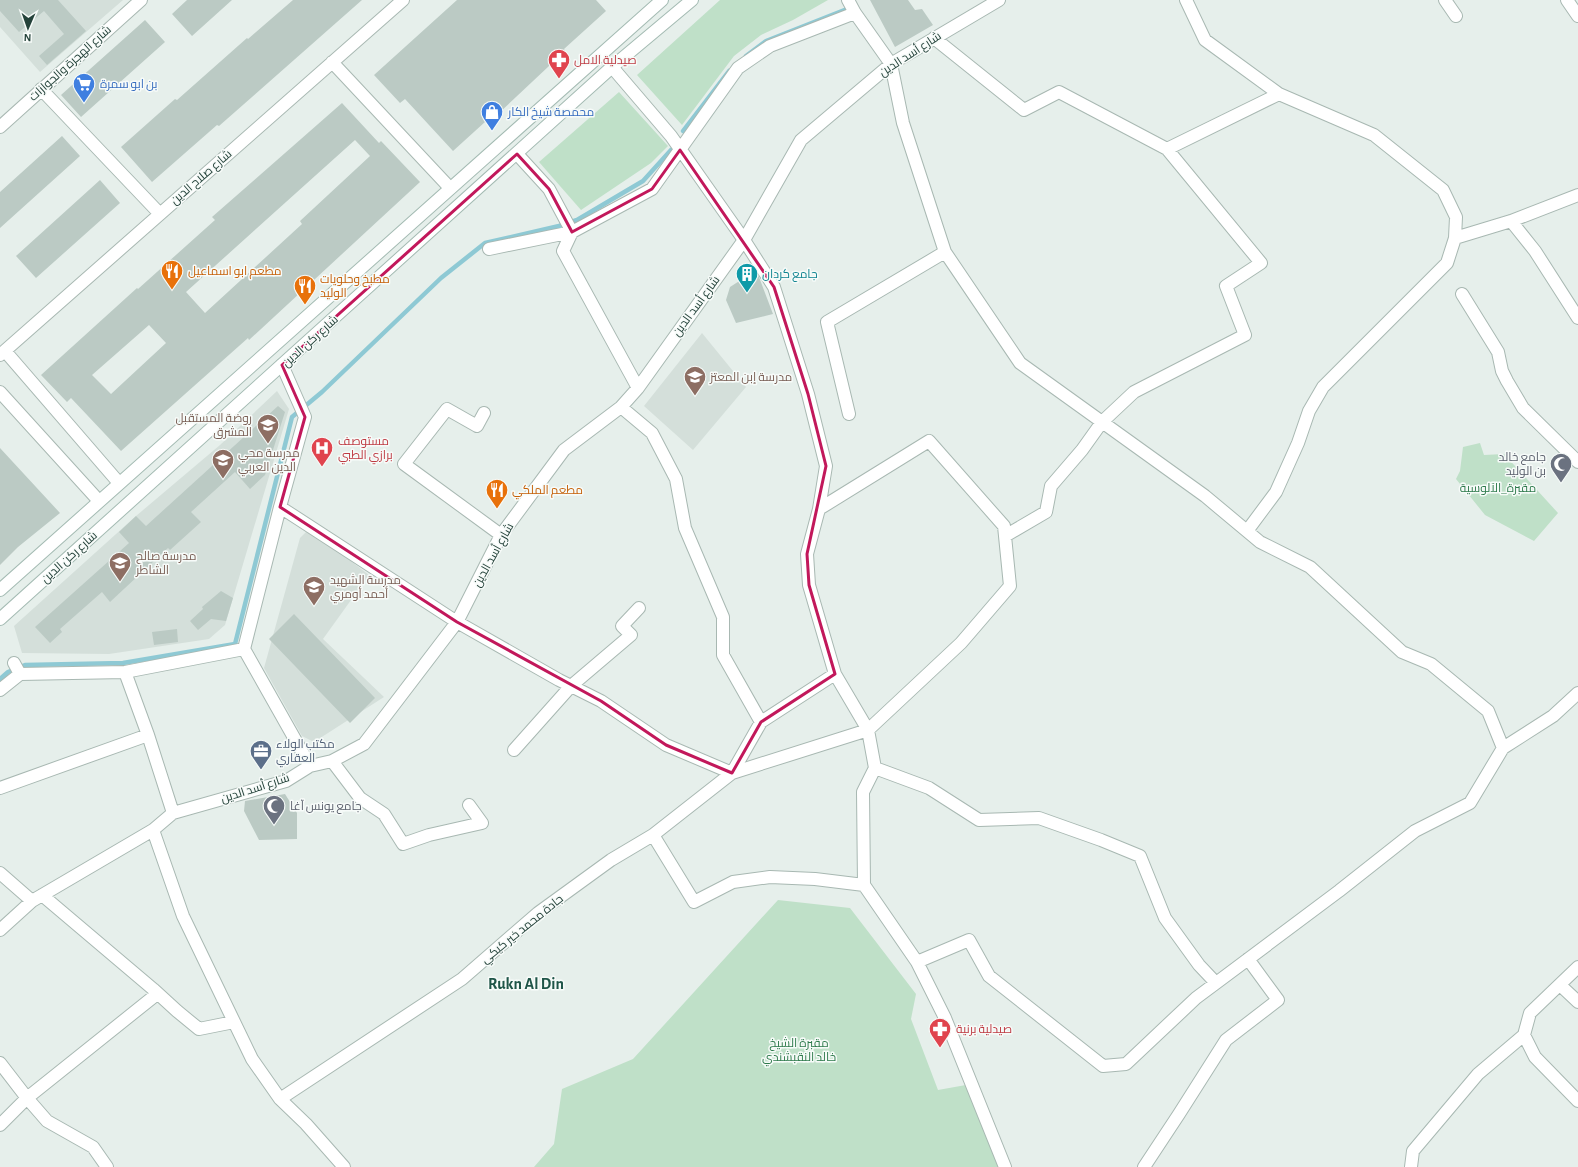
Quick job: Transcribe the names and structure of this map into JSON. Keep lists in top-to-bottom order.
{
  "streets": {
    "street": [
      "شارع أسد الدين",
      "شارع الهجرة والجوازات",
      "شارع صلاح الدين",
      "شارع ركن الدين",
      "جادة محمد خير كيكي"
    ]
  },
  "districts": ["Rukn Al Din"],
  "parks": ["مقبرة_الآلوسية", "مقبرة الشيخ خالد النقبشندي"],
  "places": {
    "pharmacy": ["صيدلية الامل", "صيدلية برنية"],
    "supermarket": ["بن ابو سمرة"],
    "shop": ["محمصة شيخ الكار"],
    "restaurant": ["مطعم ابو اسماعيل", "مطبخ وحلويات الوليد", "مطعم الملكي"],
    "building": ["جامع كردان"],
    "school or university": [
      "مدرسة إبن المعتز",
      "روضة المستقبل المشرق",
      "مدرسة محي الدين العربي",
      "مدرسة صالح الشاطر",
      "مدرسة الشهيد أحمد أومري"
    ],
    "hospital": ["مستوصف برازي الطبي"],
    "mosque": ["جامع خالد بن الوليد", "جامع يونس آغا"],
    "office": ["مكتب الولاء العقاري"]
  },
  "north": "bottom"
}
